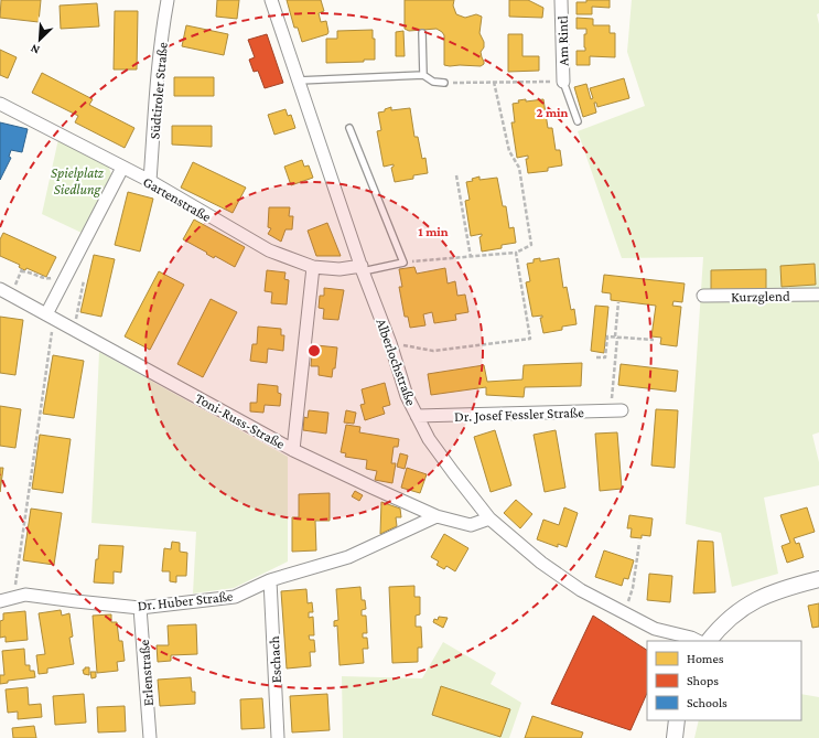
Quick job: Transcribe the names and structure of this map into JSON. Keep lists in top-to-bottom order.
{
  "streets": {
    "street": [
      "Am Rintl",
      "Südtiroler Straße",
      "Gartenstraße",
      "Kurzglend",
      "Alberlochstraße",
      "Dr. Josef Fessler Straße",
      "Toni-Russ-Straße",
      "Dr. Huber Straße",
      "Eschach",
      "Erlenstraße"
    ]
  },
  "crossings": [
    ["Südtiroler Straße", "Gartenstraße"],
    ["Gartenstraße", "Alberlochstraße"],
    ["Alberlochstraße", "Dr. Josef Fessler Straße"],
    ["Alberlochstraße", "Toni-Russ-Straße"],
    ["Toni-Russ-Straße", "Dr. Huber Straße"],
    ["Dr. Huber Straße", "Eschach"],
    ["Dr. Huber Straße", "Erlenstraße"]
  ],
  "parks": ["Spielplatz Siedlung"],
  "legend": ["Homes", "Shops", "Schools"],
  "north": "bottom left",
  "rings": ["2 min", "1 min"]
}
